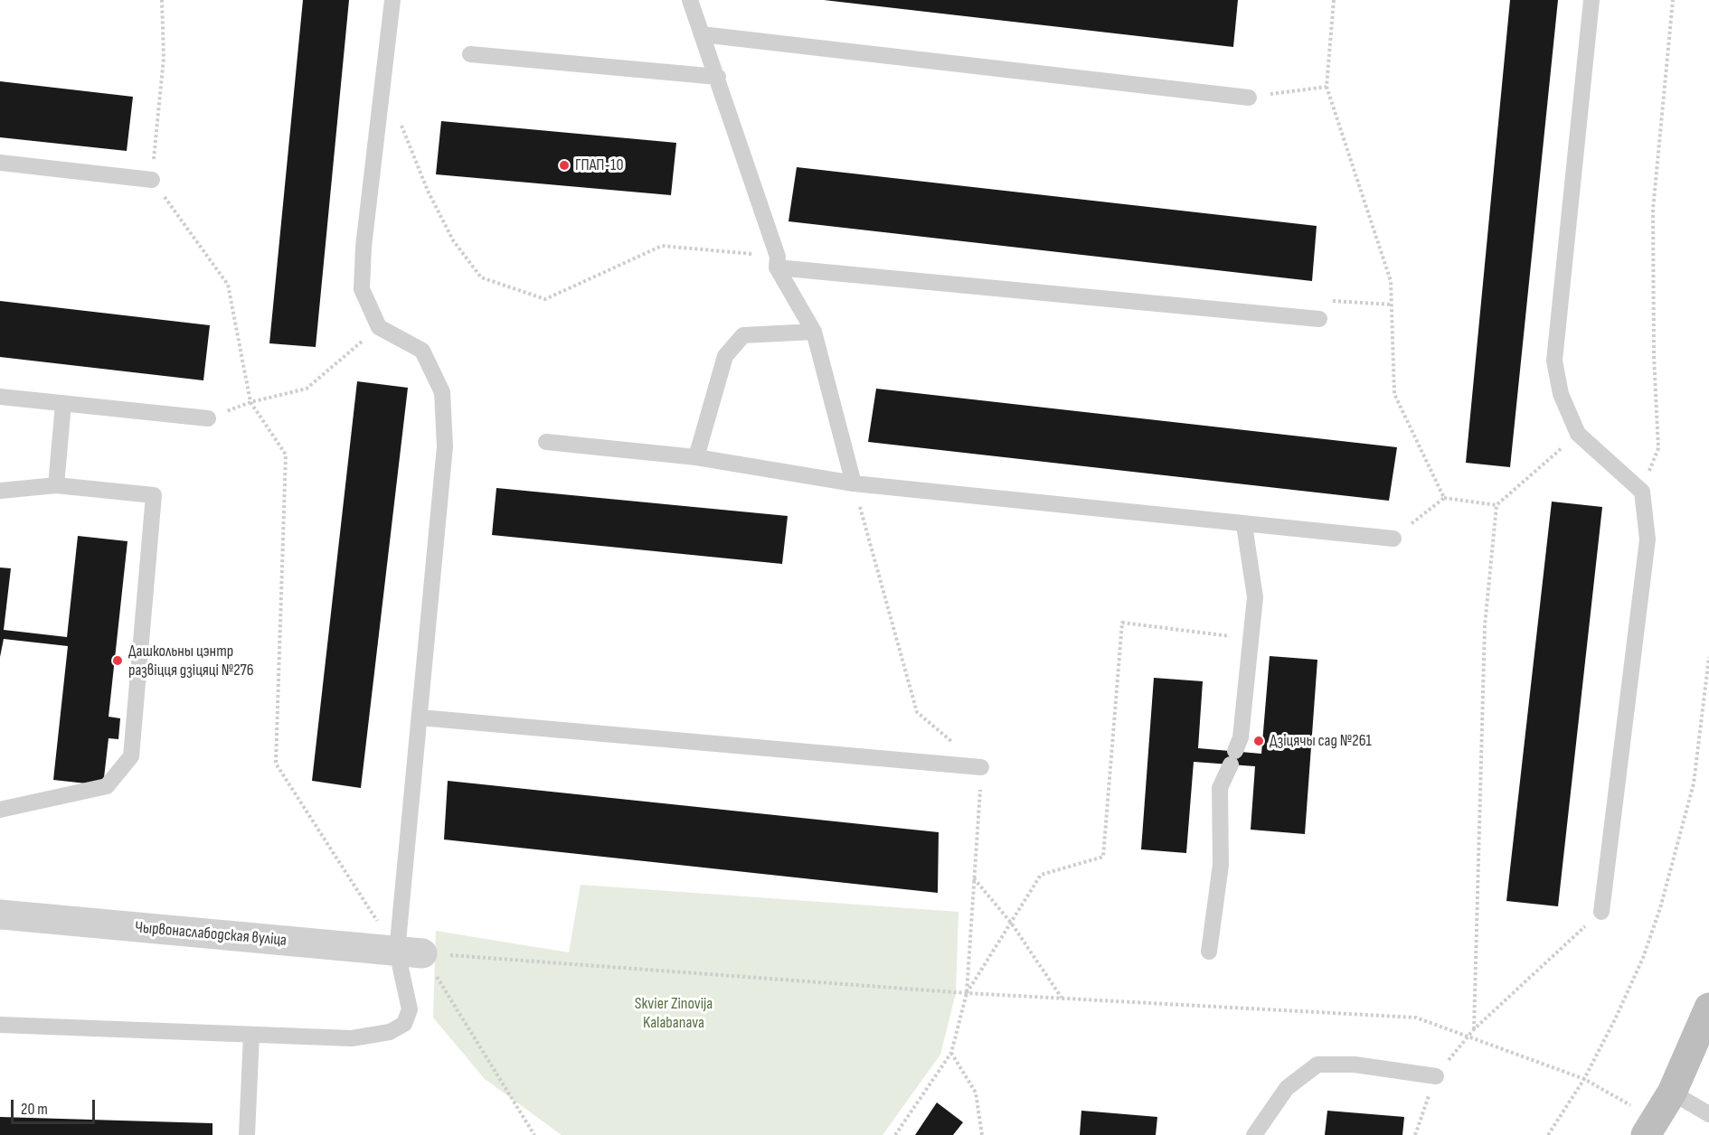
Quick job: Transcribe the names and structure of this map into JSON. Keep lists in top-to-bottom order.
{
  "streets": {
    "street": ["Чырвонаслабодская вуліца"]
  },
  "parks": ["Skvier Zinovija Kalabanava"],
  "places": ["ГПАП-10", "Дашкольны цэнтр развіцця дзіцяці №276", "Дзіцячы сад №261"],
  "scale_bar": "20 m"
}
